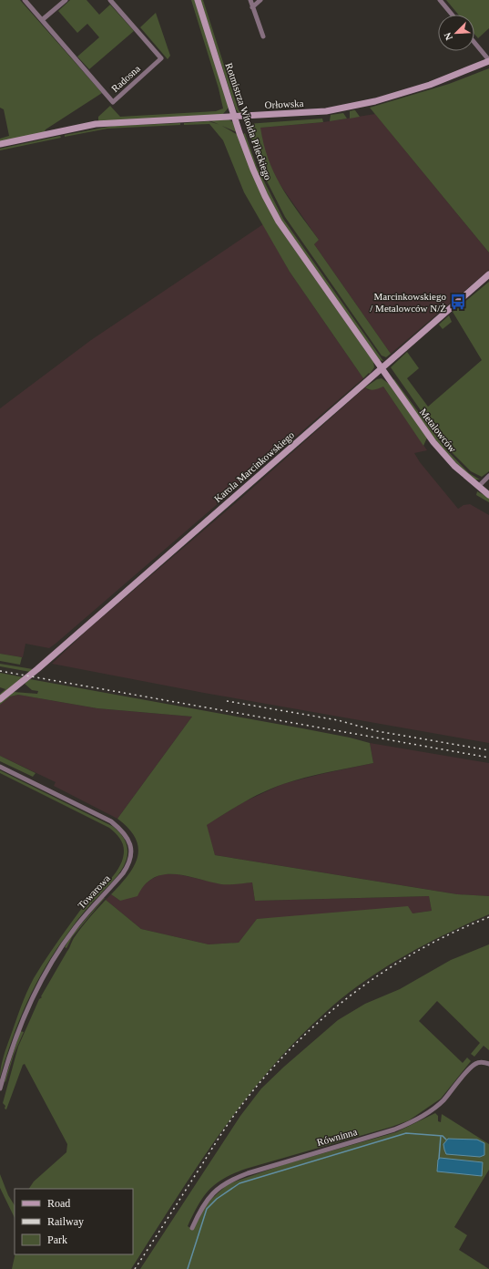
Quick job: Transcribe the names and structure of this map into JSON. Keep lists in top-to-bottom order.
{
  "streets": {
    "street": [
      "Radosna",
      "Orłowska",
      "Rotmistrza Witolda Pileckiego",
      "Metalowców",
      "Karola Marcinkowskiego",
      "Towarowa",
      "Równinna"
    ]
  },
  "crossings": [
    ["Orłowska", "Rotmistrza Witolda Pileckiego"],
    ["Rotmistrza Witolda Pileckiego", "Metalowców"],
    ["Rotmistrza Witolda Pileckiego", "Karola Marcinkowskiego"],
    ["Metalowców", "Karola Marcinkowskiego"]
  ],
  "places": {
    "bus stop": ["Marcinkowskiego / Metalowców N/Ż"]
  },
  "legend": ["Road", "Railway", "Park"],
  "north": "bottom left"
}
